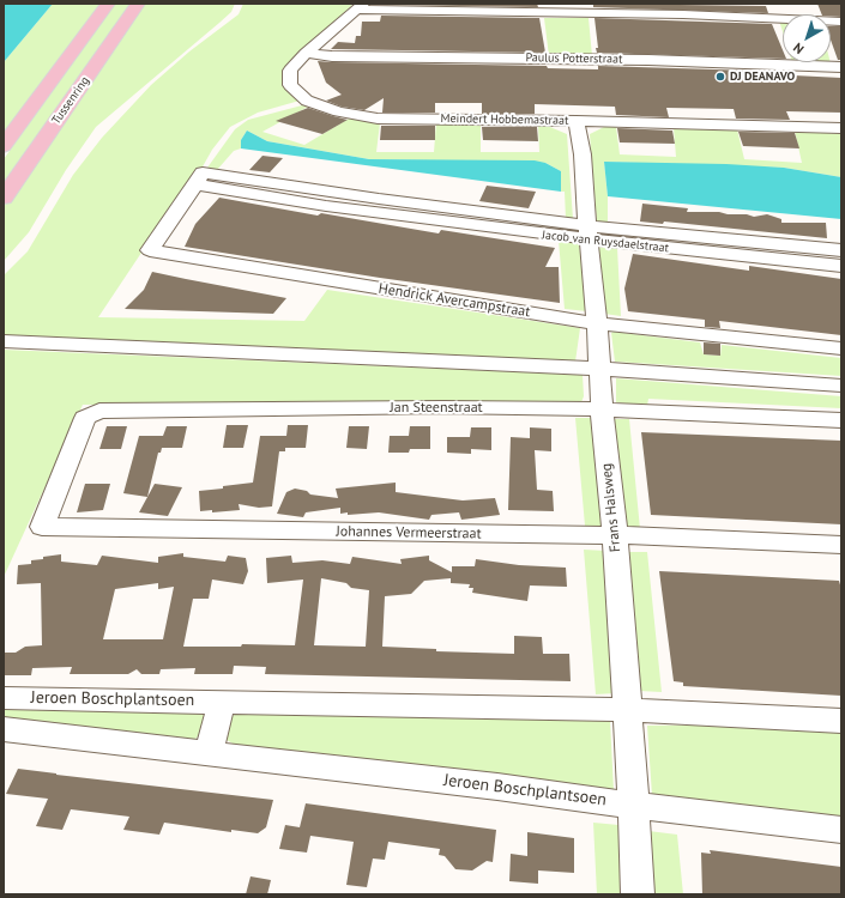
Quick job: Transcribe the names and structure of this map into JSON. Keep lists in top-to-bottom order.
{
  "streets": {
    "highway": ["Tussenring"],
    "street": [
      "Paulus Potterstraat",
      "Meindert Hobbemastraat",
      "Jacob van Ruysdaelstraat",
      "Hendrick Avercampstraat",
      "Jan Steenstraat",
      "Frans Halsweg",
      "Johannes Vermeerstraat",
      "Jeroen Boschplantsoen"
    ]
  },
  "crossings": [
    ["Paulus Potterstraat", "Meindert Hobbemastraat"],
    ["Meindert Hobbemastraat", "Frans Halsweg"],
    ["Jacob van Ruysdaelstraat", "Hendrick Avercampstraat"],
    ["Jacob van Ruysdaelstraat", "Frans Halsweg"],
    ["Hendrick Avercampstraat", "Frans Halsweg"],
    ["Jan Steenstraat", "Frans Halsweg"],
    ["Jan Steenstraat", "Johannes Vermeerstraat"],
    ["Frans Halsweg", "Johannes Vermeerstraat"],
    ["Frans Halsweg", "Jeroen Boschplantsoen"]
  ],
  "places": ["DJ DEANAVO"],
  "north": "bottom left"
}
